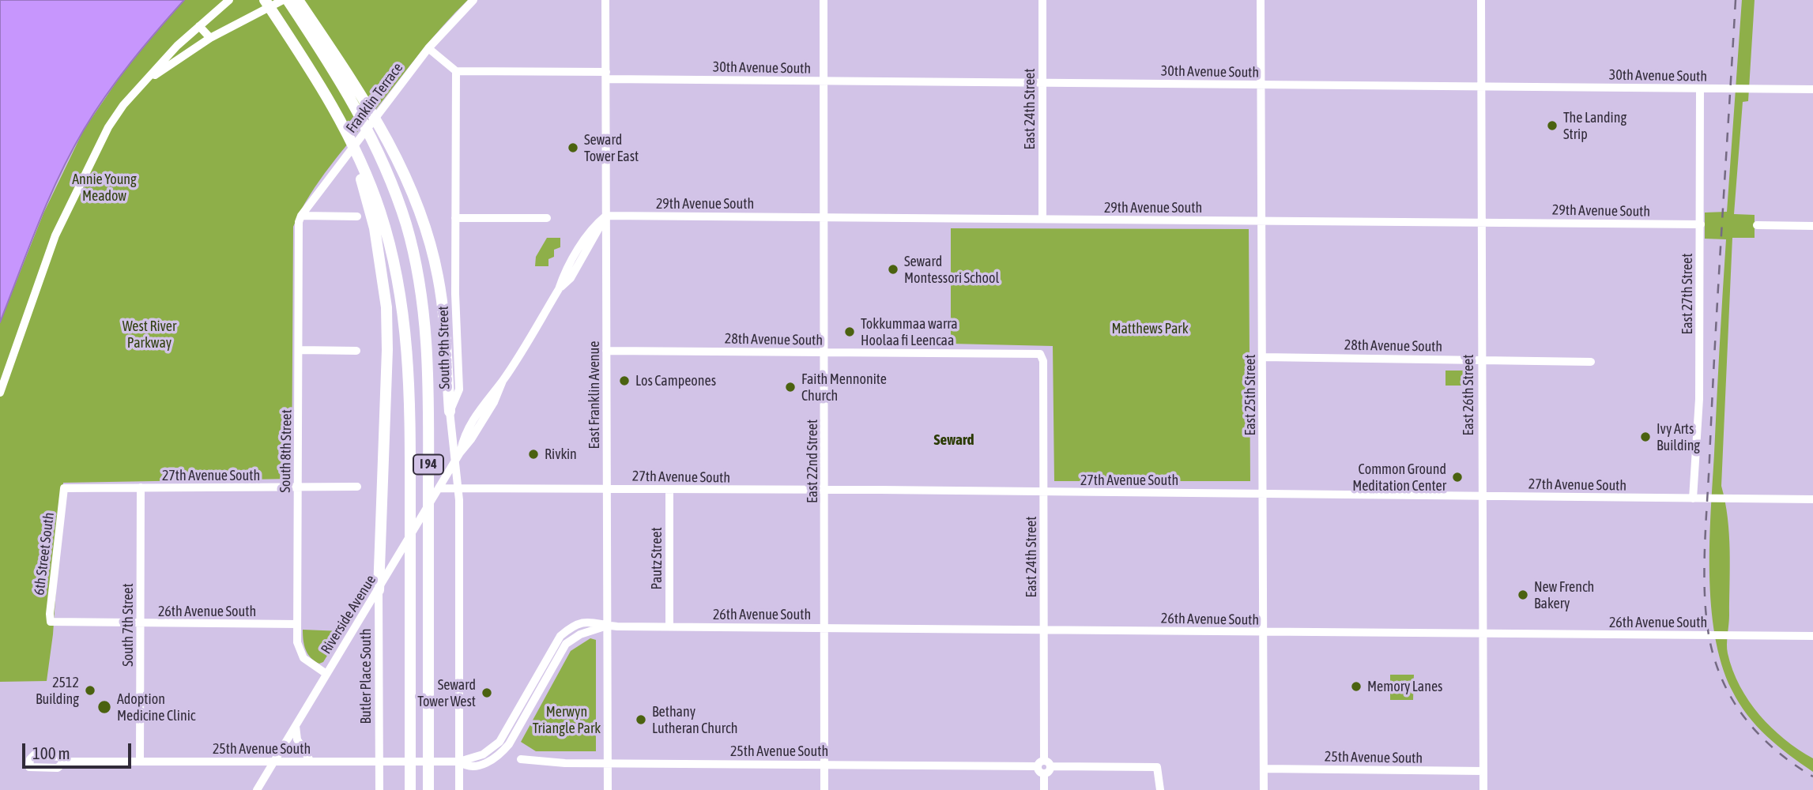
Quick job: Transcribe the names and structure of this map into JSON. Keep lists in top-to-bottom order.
{
  "streets": {
    "highway": ["I 94"],
    "street": [
      "30th Avenue South",
      "Franklin Terrace",
      "East 24th Street",
      "29th Avenue South",
      "East 27th Street",
      "28th Avenue South",
      "South 9th Street",
      "East Franklin Avenue",
      "East 25th Street",
      "East 26th Street",
      "South 8th Street",
      "East 22nd Street",
      "27th Avenue South",
      "6th Street South",
      "Pautz Street",
      "26th Avenue South",
      "Riverside Avenue",
      "South 7th Street",
      "Butler Place South",
      "25th Avenue South"
    ]
  },
  "crossings": [
    ["30th Avenue South", "East 24th Street"],
    ["30th Avenue South", "East 27th Street"],
    ["30th Avenue South", "South 9th Street"],
    ["30th Avenue South", "East Franklin Avenue"],
    ["30th Avenue South", "East 25th Street"],
    ["30th Avenue South", "East 26th Street"],
    ["30th Avenue South", "East 22nd Street"],
    ["Franklin Terrace", "South 8th Street"],
    ["East 24th Street", "29th Avenue South"],
    ["East 24th Street", "28th Avenue South"],
    ["East 24th Street", "27th Avenue South"],
    ["East 24th Street", "26th Avenue South"],
    ["29th Avenue South", "East 27th Street"],
    ["29th Avenue South", "East Franklin Avenue"],
    ["29th Avenue South", "East 25th Street"],
    ["29th Avenue South", "East 26th Street"],
    ["29th Avenue South", "East 22nd Street"],
    ["29th Avenue South", "Riverside Avenue"],
    ["East 27th Street", "27th Avenue South"],
    ["28th Avenue South", "East Franklin Avenue"],
    ["28th Avenue South", "East 25th Street"],
    ["28th Avenue South", "East 26th Street"],
    ["28th Avenue South", "East 22nd Street"],
    ["South 9th Street", "27th Avenue South"],
    ["South 9th Street", "26th Avenue South"],
    ["South 9th Street", "Riverside Avenue"],
    ["South 9th Street", "25th Avenue South"],
    ["East Franklin Avenue", "27th Avenue South"],
    ["East Franklin Avenue", "26th Avenue South"],
    ["East Franklin Avenue", "Riverside Avenue"],
    ["East Franklin Avenue", "25th Avenue South"],
    ["East 25th Street", "27th Avenue South"],
    ["East 25th Street", "26th Avenue South"],
    ["East 25th Street", "25th Avenue South"],
    ["East 26th Street", "27th Avenue South"],
    ["East 26th Street", "26th Avenue South"],
    ["East 26th Street", "25th Avenue South"],
    ["South 8th Street", "27th Avenue South"],
    ["South 8th Street", "26th Avenue South"],
    ["South 8th Street", "Riverside Avenue"],
    ["East 22nd Street", "27th Avenue South"],
    ["East 22nd Street", "26th Avenue South"],
    ["East 22nd Street", "25th Avenue South"],
    ["27th Avenue South", "6th Street South"],
    ["27th Avenue South", "Pautz Street"],
    ["27th Avenue South", "Riverside Avenue"],
    ["27th Avenue South", "South 7th Street"],
    ["6th Street South", "26th Avenue South"],
    ["Pautz Street", "26th Avenue South"],
    ["26th Avenue South", "South 7th Street"],
    ["26th Avenue South", "25th Avenue South"],
    ["Riverside Avenue", "Butler Place South"],
    ["Riverside Avenue", "25th Avenue South"],
    ["South 7th Street", "25th Avenue South"],
    ["Butler Place South", "25th Avenue South"]
  ],
  "districts": ["Seward"],
  "parks": [
    "Annie Young Meadow",
    "West River Parkway",
    "Matthews Park",
    "Merwyn Triangle Park"
  ],
  "places": [
    "The Landing Strip",
    "Seward Tower East",
    "Seward Montessori School",
    "Tokkummaa warra Hoolaa fi Leencaa",
    "Los Campeones",
    "Faith Mennonite Church",
    "Ivy Arts Building",
    "Rivkin",
    "Common Ground Meditation Center",
    "New French Bakery",
    "Memory Lanes",
    "2512 Building",
    "Seward Tower West",
    "Adoption Medicine Clinic",
    "Bethany Lutheran Church"
  ],
  "scale_bar": "100 m"
}
